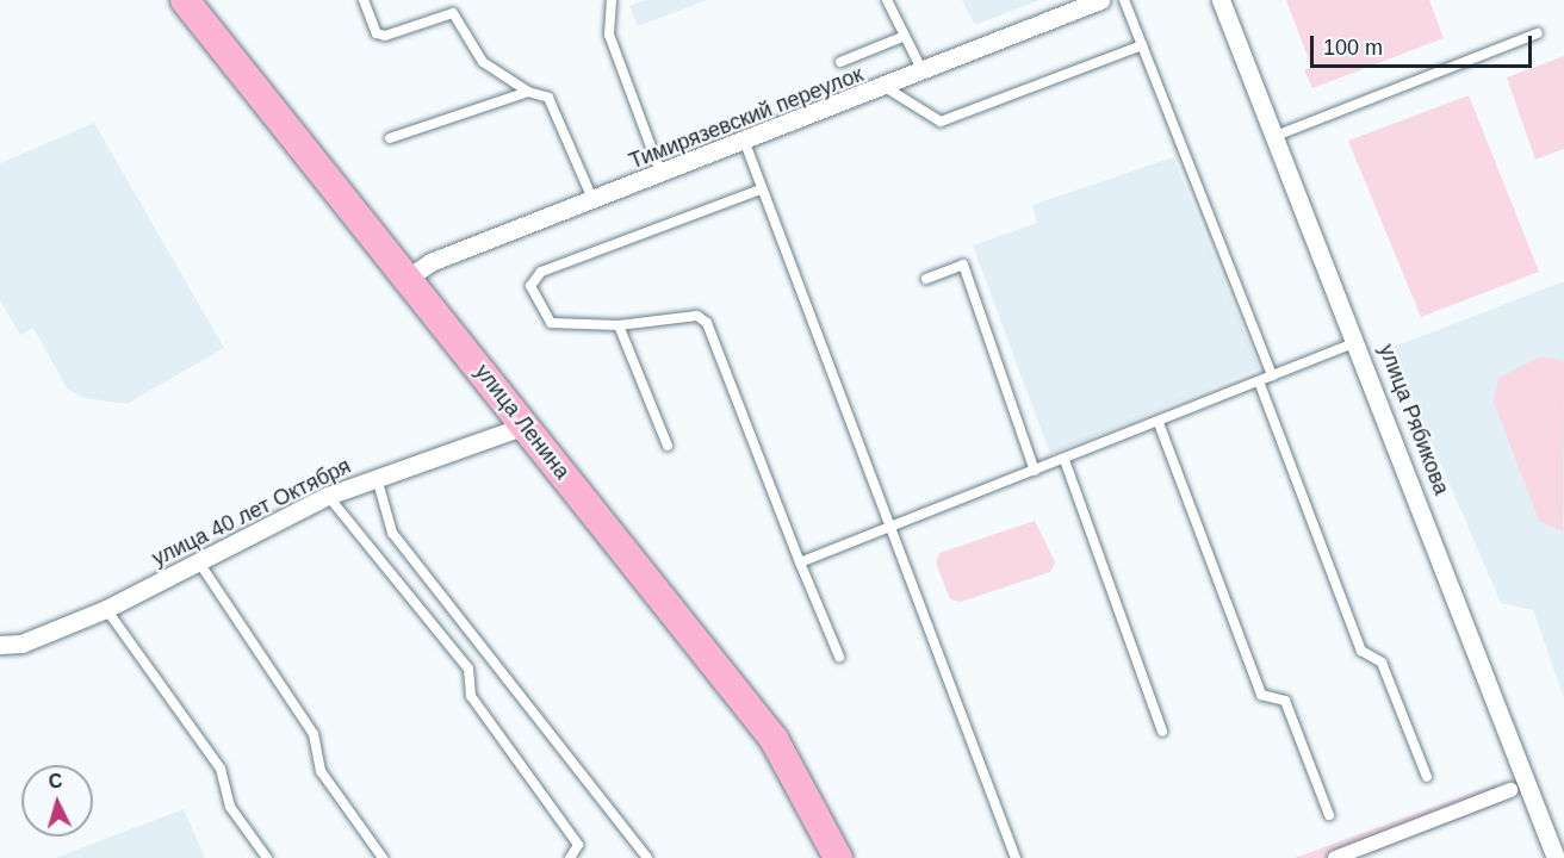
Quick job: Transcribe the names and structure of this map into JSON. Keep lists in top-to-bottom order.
{
  "streets": {
    "main road": ["улица Ленина"],
    "street": ["Тимирязевский переулок", "улица Рябикова", "улица 40 лет Октября"]
  },
  "crossings": [
    ["Тимирязевский переулок", "улица Ленина"],
    ["улица Ленина", "улица 40 лет Октября"]
  ],
  "scale_bar": "100 m",
  "north": "top"
}
